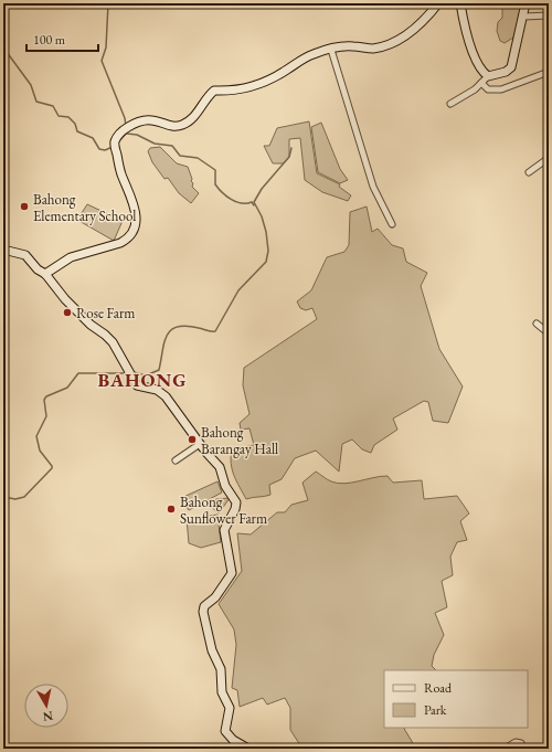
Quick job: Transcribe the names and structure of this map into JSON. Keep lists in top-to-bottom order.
{
  "districts": ["BAHONG"],
  "places": [
    "Bahong Elementary School",
    "Rose Farm",
    "Bahong Barangay Hall",
    "Bahong Sunflower Farm"
  ],
  "legend": ["Road", "Park"],
  "scale_bar": "100 m",
  "north": "bottom"
}
